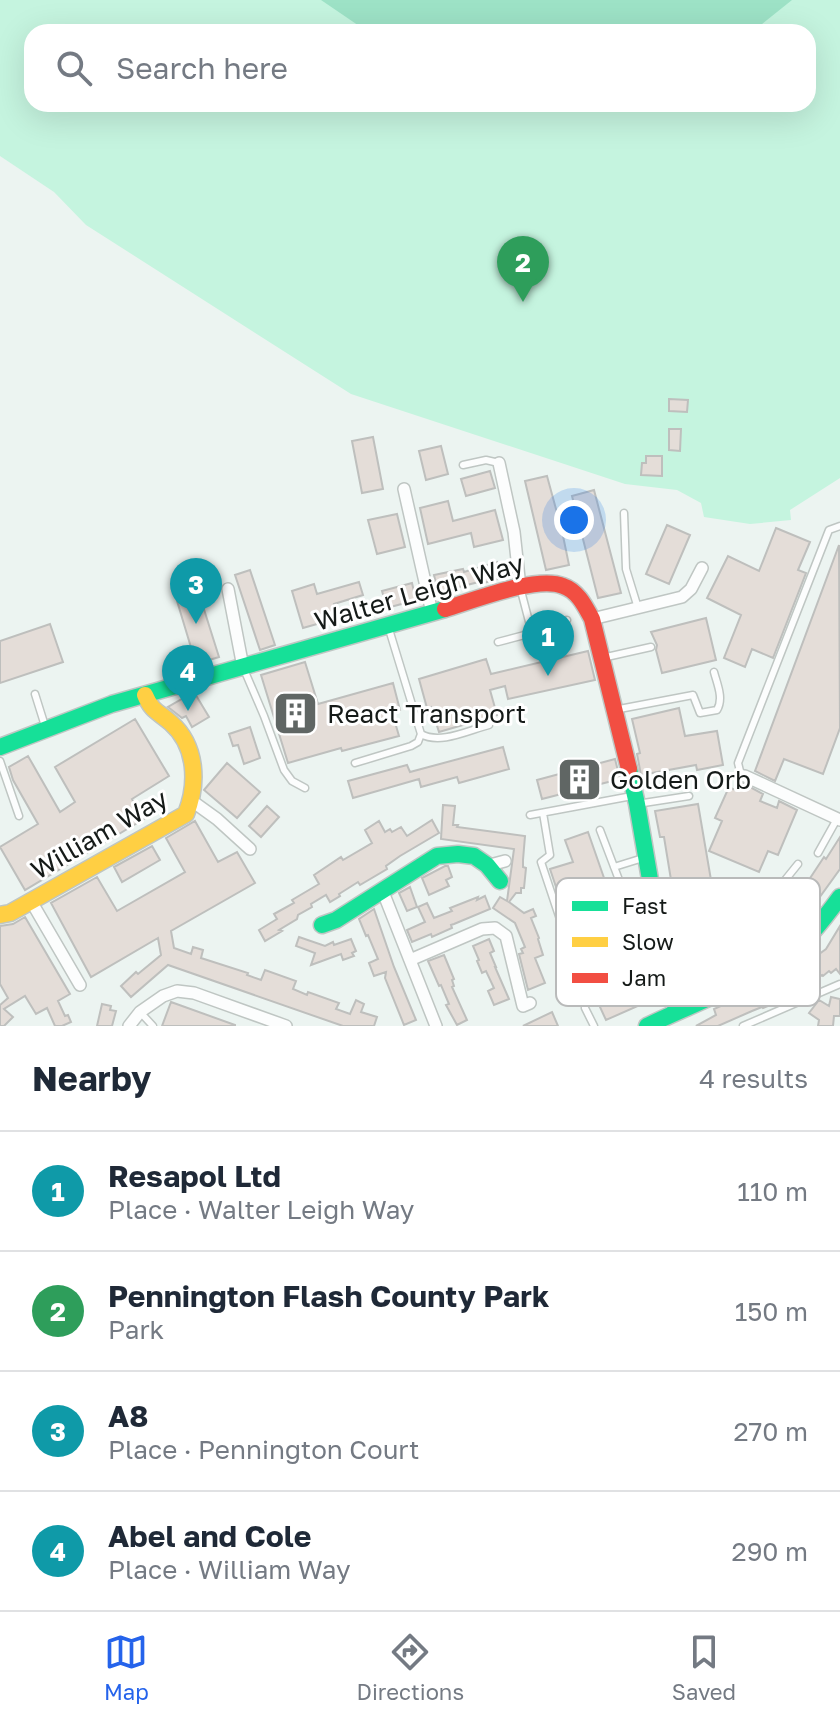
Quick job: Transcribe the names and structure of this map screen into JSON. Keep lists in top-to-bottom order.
{
  "streets": {
    "street": ["Walter Leigh Way", "William Way"]
  },
  "crossings": [
    ["Walter Leigh Way", "William Way"]
  ],
  "places": {
    "building": ["React Transport", "Golden Orb"]
  },
  "legend": ["Fast", "Slow", "Jam"],
  "page": {
    "search": "Search here",
    "pins": [
      "2",
      "3",
      "1",
      "4"
    ],
    "heading": ["Nearby", "4 results"],
    "list": [
      {
        "mark": "1",
        "name": "Resapol Ltd",
        "note": "Place · Walter Leigh Way",
        "value": "110 m"
      },
      {
        "mark": "2",
        "name": "Pennington Flash County Park",
        "note": "Park",
        "value": "150 m"
      },
      {
        "mark": "3",
        "name": "A8",
        "note": "Place · Pennington Court",
        "value": "270 m"
      },
      {
        "mark": "4",
        "name": "Abel and Cole",
        "note": "Place · William Way",
        "value": "290 m"
      }
    ],
    "nav": ["Map", "Directions", "Saved"]
  }
}
